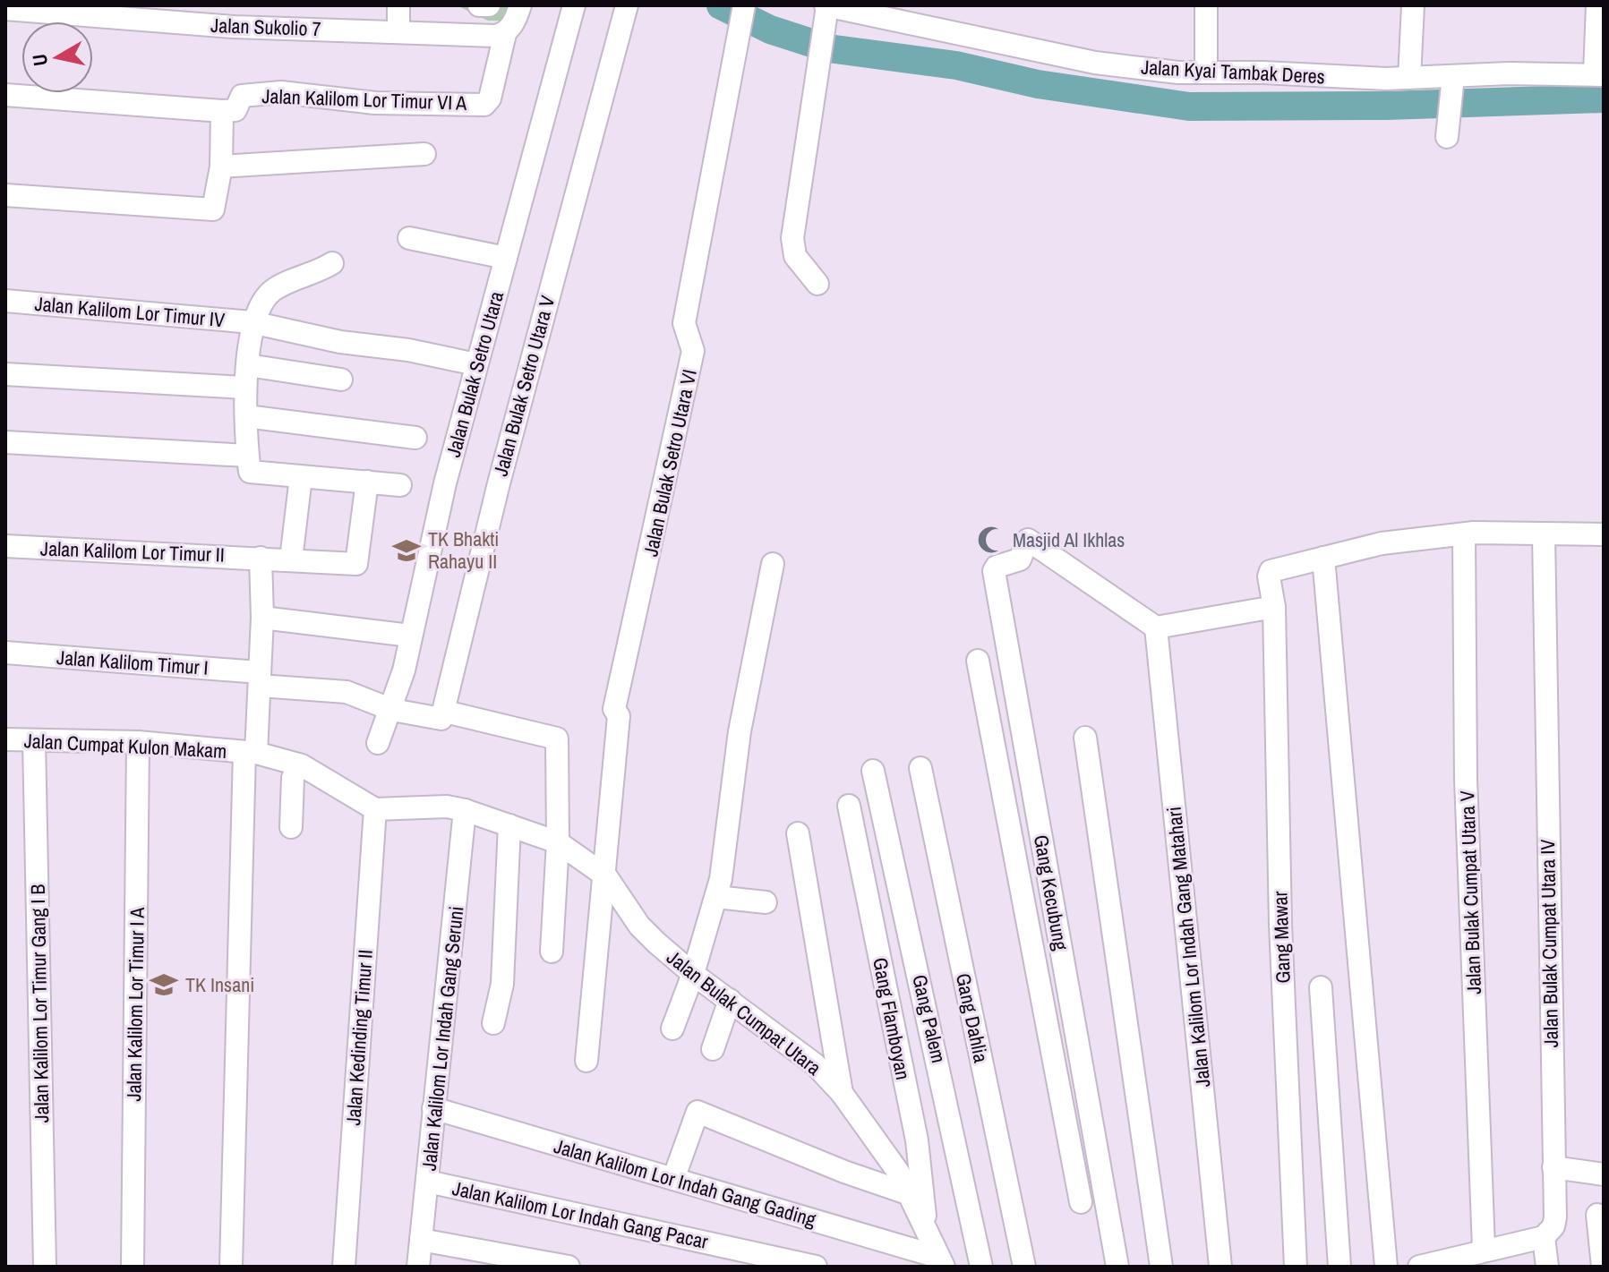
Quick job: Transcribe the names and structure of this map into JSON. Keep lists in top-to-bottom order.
{
  "streets": {
    "street": [
      "Jalan Sukolio 7",
      "Jalan Kyai Tambak Deres",
      "Jalan Kalilom Lor Timur VI A",
      "Jalan Kalilom Lor Timur IV",
      "Jalan Bulak Setro Utara",
      "Jalan Bulak Setro Utara V",
      "Jalan Bulak Setro Utara VI",
      "Jalan Kalilom Lor Timur II",
      "Jalan Kalilom Timur I",
      "Jalan Cumpat Kulon Makam",
      "Gang Kecubung",
      "Jalan Bulak Cumpat Utara V",
      "Gang Mawar",
      "Jalan Bulak Cumpat Utara IV",
      "Jalan Kalilom Lor Indah Gang Matahari",
      "Jalan Kalilom Lor Timur Gang I B",
      "Jalan Kalilom Lor Timur I A",
      "Jalan Bulak Cumpat Utara",
      "Gang Dahlia",
      "Gang Flamboyan",
      "Gang Palem",
      "Jalan Kedinding Timur II",
      "Jalan Kalilom Lor Indah Gang Seruni",
      "Jalan Kalilom Lor Indah Gang Gading",
      "Jalan Kalilom Lor Indah Gang Pacar"
    ]
  },
  "crossings": [
    ["Jalan Sukolio 7", "Jalan Kalilom Lor Timur VI A"],
    ["Jalan Kalilom Lor Timur IV", "Jalan Bulak Setro Utara"],
    ["Jalan Bulak Setro Utara", "Jalan Kalilom Timur I"],
    ["Jalan Bulak Setro Utara VI", "Jalan Bulak Cumpat Utara"],
    ["Jalan Cumpat Kulon Makam", "Jalan Kalilom Lor Timur Gang I B"],
    ["Jalan Cumpat Kulon Makam", "Jalan Kalilom Lor Timur I A"],
    ["Jalan Cumpat Kulon Makam", "Jalan Kedinding Timur II"],
    ["Gang Kecubung", "Jalan Kalilom Lor Indah Gang Matahari"],
    ["Jalan Bulak Cumpat Utara", "Gang Flamboyan"],
    ["Jalan Bulak Cumpat Utara", "Jalan Kalilom Lor Indah Gang Gading"],
    ["Jalan Kalilom Lor Indah Gang Seruni", "Jalan Kalilom Lor Indah Gang Gading"],
    ["Jalan Kalilom Lor Indah Gang Seruni", "Jalan Kalilom Lor Indah Gang Pacar"]
  ],
  "places": {
    "mosque": ["Masjid Al Ikhlas"],
    "school or university": ["TK Bhakti Rahayu II", "TK Insani"]
  },
  "north": "left"
}
